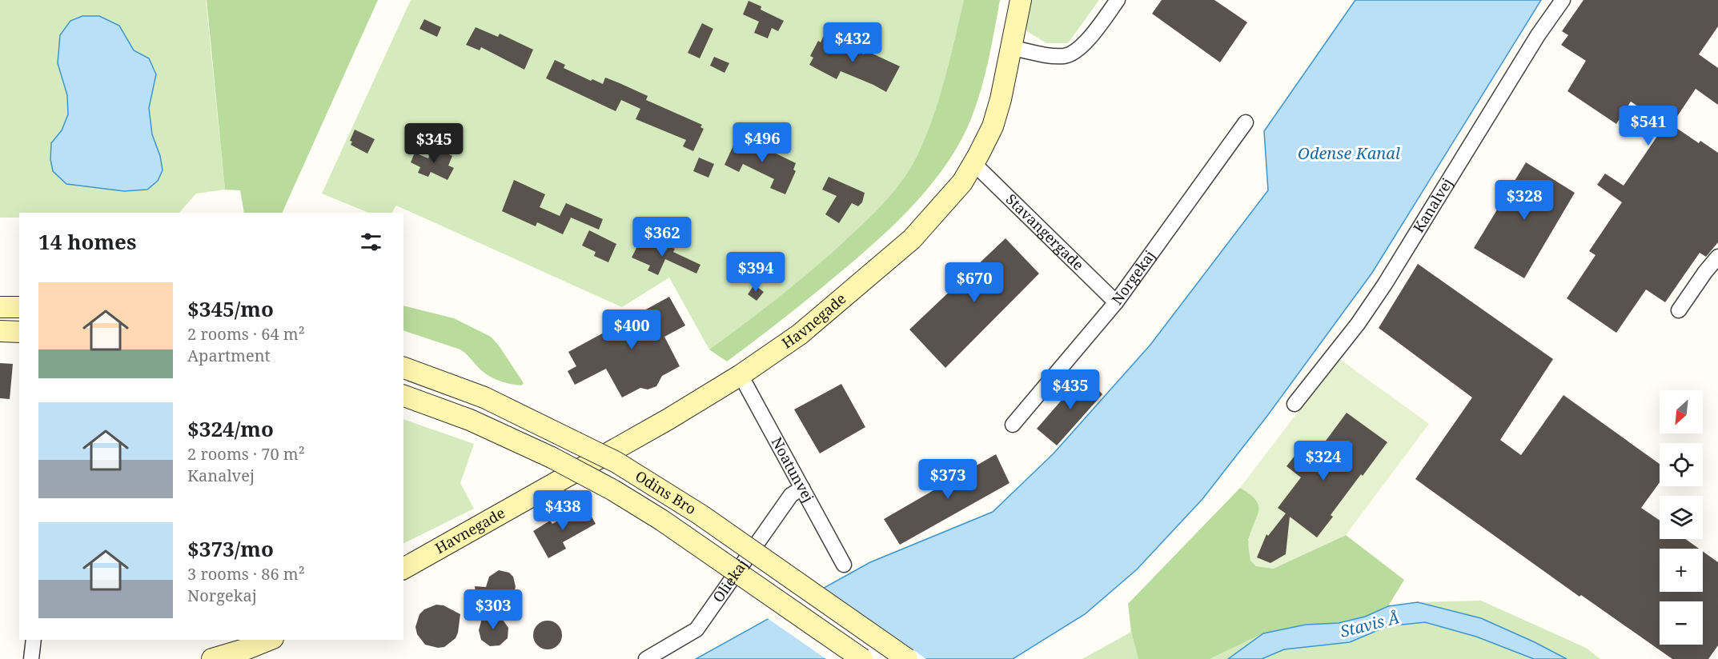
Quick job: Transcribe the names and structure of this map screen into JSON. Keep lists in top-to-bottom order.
{
  "streets": {
    "main road": ["Havnegade", "Odins Bro"],
    "street": [
      "Kanalvej",
      "Stavangergade",
      "Norgekaj",
      "Noatunvej",
      "Oliekaj"
    ]
  },
  "crossings": [
    ["Stavangergade", "Norgekaj"],
    ["Stavangergade", "Havnegade"],
    ["Havnegade", "Noatunvej"],
    ["Noatunvej", "Oliekaj"]
  ],
  "water": ["Odense Kanal", "Stavis Å"],
  "north": "bottom left",
  "page": {
    "price": [
      "$432",
      "$541",
      "$496",
      "$345",
      "$328",
      "$362",
      "$394",
      "$670",
      "$400",
      "$435",
      "$324",
      "$373",
      "$438",
      "$303"
    ],
    "heading": "14 homes",
    "list": [
      {
        "name": "$345/mo",
        "note": "2 rooms · 64 m² · Apartment"
      },
      {
        "name": "$324/mo",
        "note": "2 rooms · 70 m² · Kanalvej"
      },
      {
        "name": "$373/mo",
        "note": "3 rooms · 86 m² · Norgekaj"
      }
    ],
    "map_buttons": ["+", "−"]
  }
}
